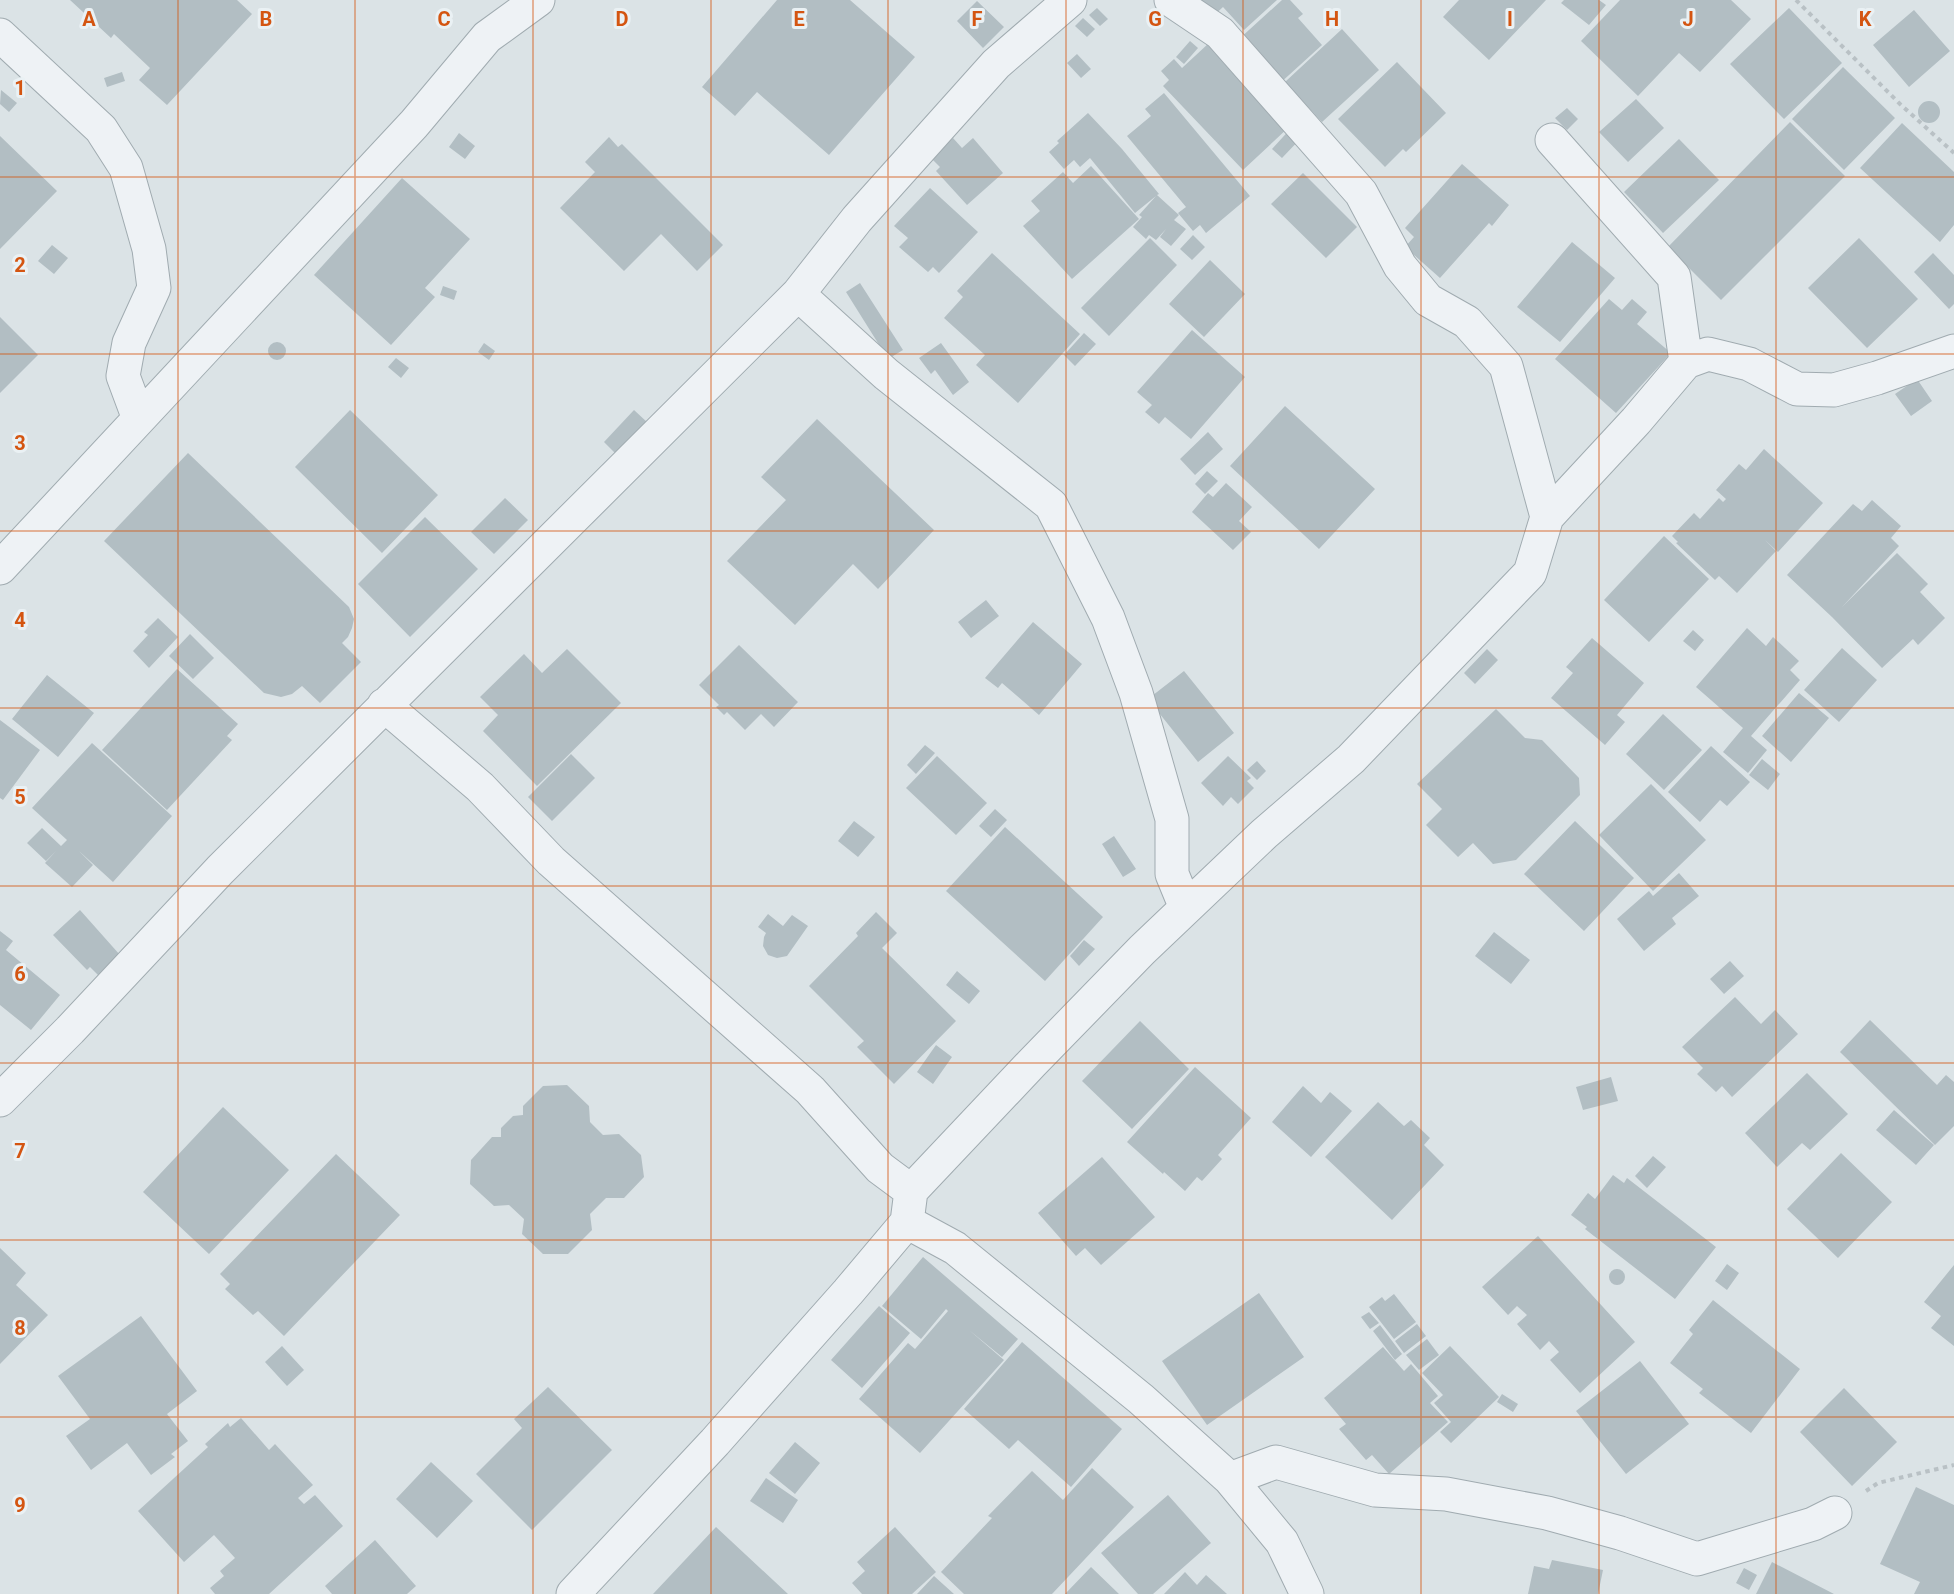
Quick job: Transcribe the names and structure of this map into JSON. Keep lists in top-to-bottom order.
{
  "grid": {
    "columns": [
      "A",
      "B",
      "C",
      "D",
      "E",
      "F",
      "G",
      "H",
      "I",
      "J",
      "K"
    ],
    "rows": [
      "1",
      "2",
      "3",
      "4",
      "5",
      "6",
      "7",
      "8",
      "9"
    ]
  }
}
